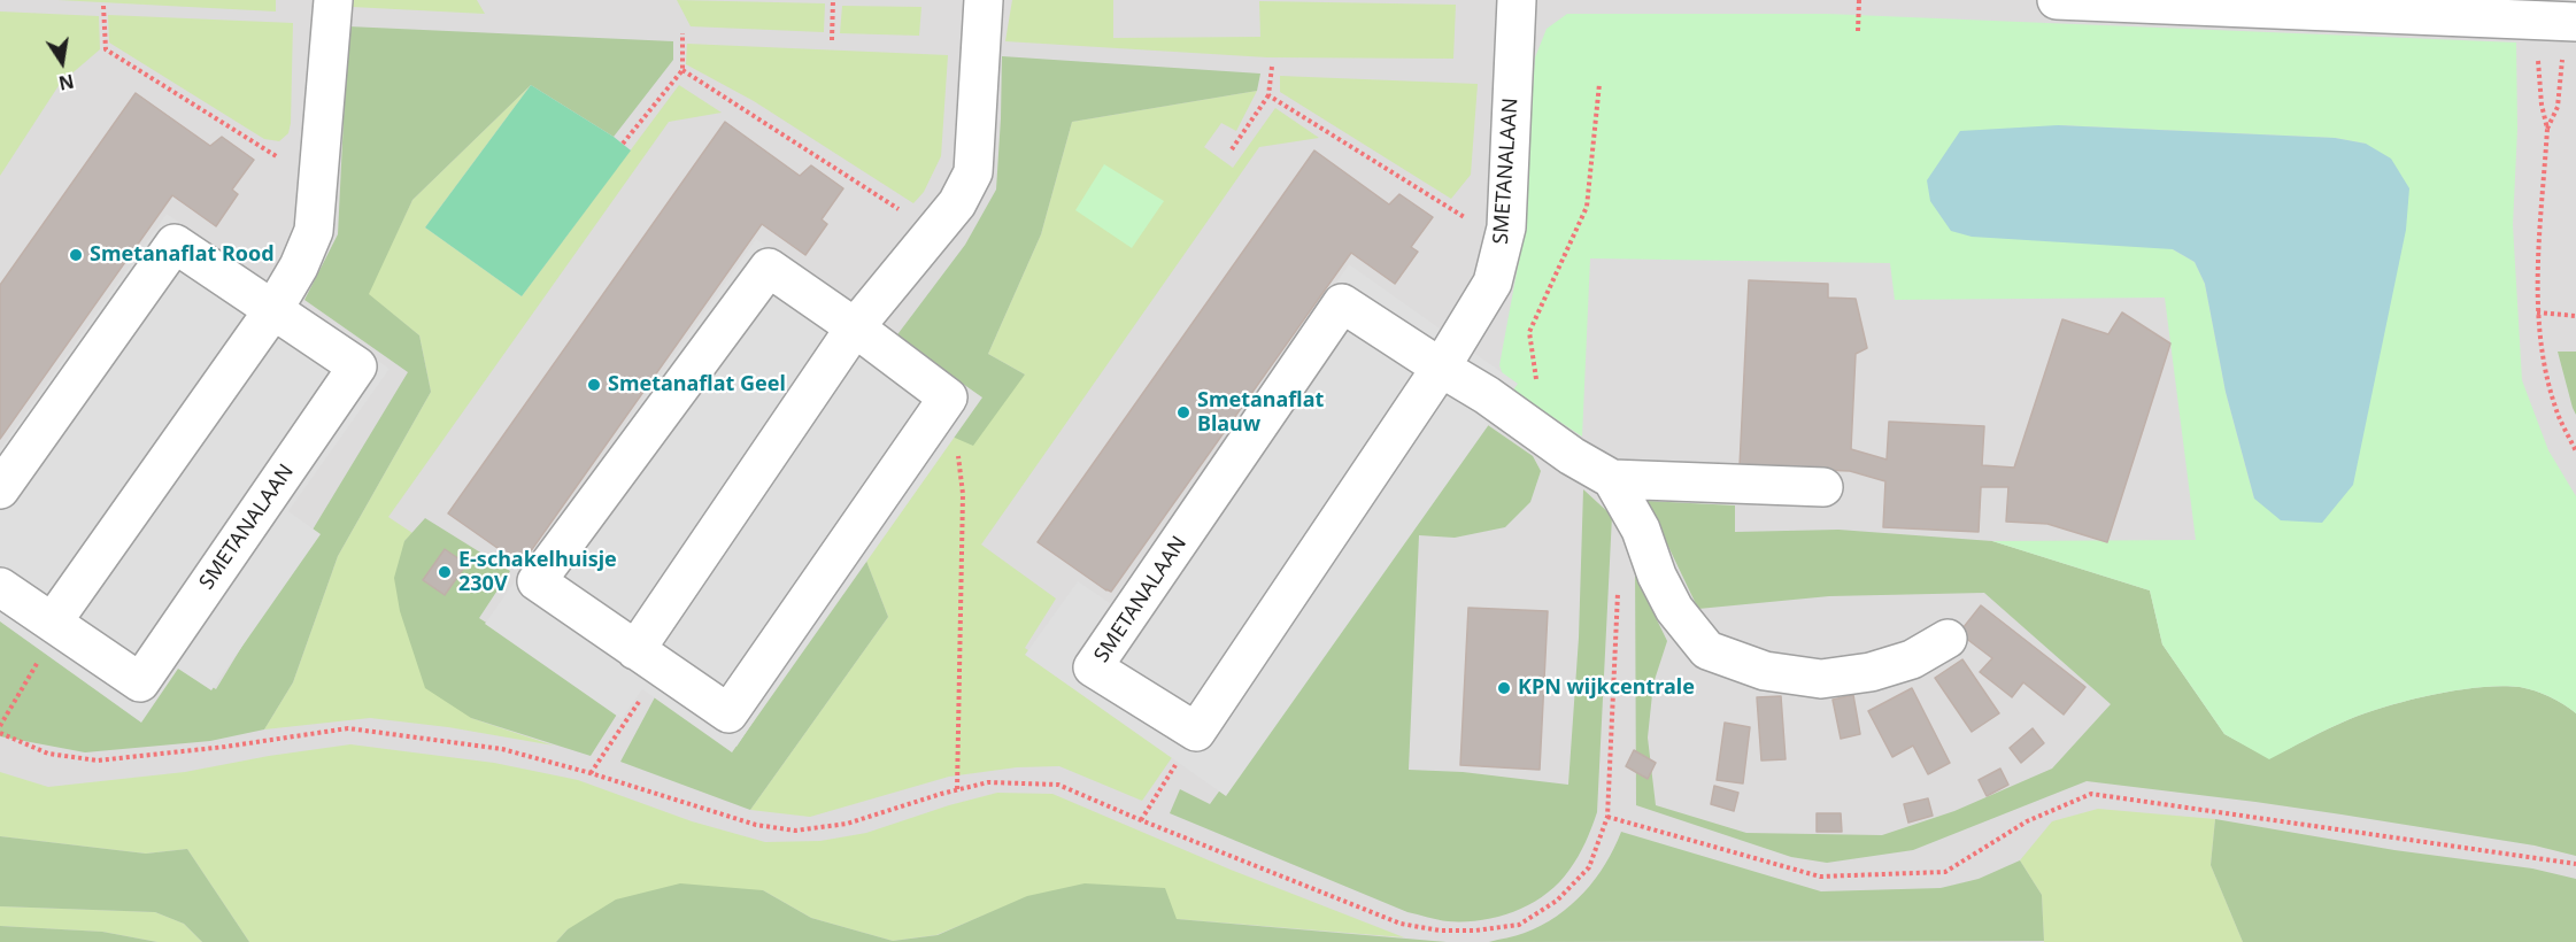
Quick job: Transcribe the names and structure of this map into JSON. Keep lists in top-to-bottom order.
{
  "streets": {
    "street": ["SMETANALAAN"]
  },
  "places": [
    "Smetanaflat Rood",
    "Smetanaflat Geel",
    "Smetanaflat Blauw",
    "E-schakelhuisje 230V",
    "KPN wijkcentrale"
  ],
  "north": "bottom"
}
